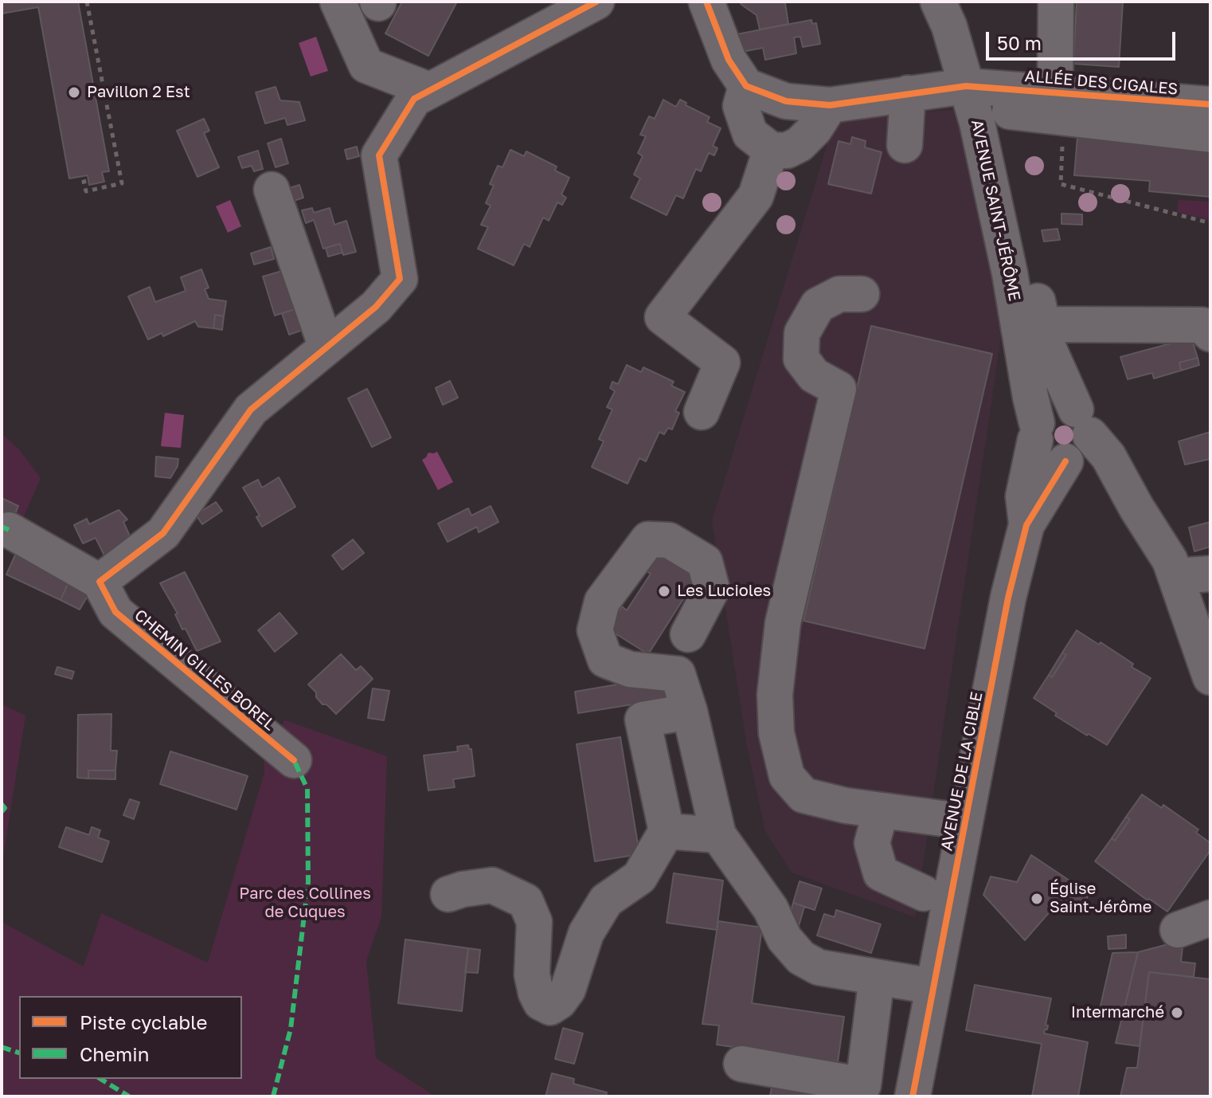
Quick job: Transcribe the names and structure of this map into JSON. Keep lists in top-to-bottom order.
{
  "streets": {
    "street": [
      "ALLÉE DES CIGALES",
      "AVENUE SAINT-JÉRÔME",
      "CHEMIN GILLES BOREL",
      "AVENUE DE LA CIBLE"
    ]
  },
  "crossings": [
    ["ALLÉE DES CIGALES", "AVENUE SAINT-JÉRÔME"],
    ["AVENUE SAINT-JÉRÔME", "AVENUE DE LA CIBLE"]
  ],
  "parks": ["Parc des Collines de Cuques"],
  "places": [
    "Pavillon 2 Est",
    "Les Lucioles",
    "Église Saint-Jérôme",
    "Intermarché"
  ],
  "legend": ["Piste cyclable", "Chemin"],
  "scale_bar": "50 m"
}
